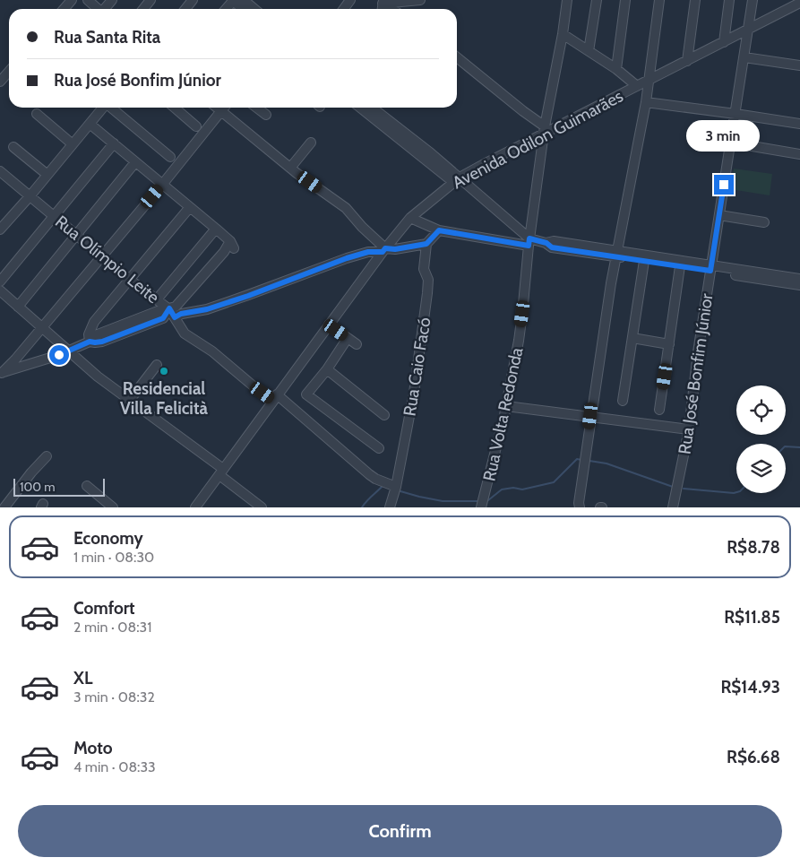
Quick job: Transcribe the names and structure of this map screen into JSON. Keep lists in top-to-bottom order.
{
  "streets": {
    "street": [
      "Avenida Odilon Guimarães",
      "Rua Olímpio Leite",
      "Rua Caio Facó",
      "Rua José Bonfim Júnior",
      "Rua Volta Redonda"
    ]
  },
  "crossings": [
    ["Avenida Odilon Guimarães", "Rua Olímpio Leite"],
    ["Avenida Odilon Guimarães", "Rua José Bonfim Júnior"],
    ["Avenida Odilon Guimarães", "Rua Volta Redonda"],
    ["Rua Olímpio Leite", "Rua Caio Facó"]
  ],
  "places": ["Residencial Villa Felicità"],
  "scale_bar": "100 m",
  "page": {
    "banner": ["Rua Santa Rita", "Rua José Bonfim Júnior"],
    "bubble": "3 min",
    "scale": "100 m",
    "list": [
      {
        "name": "Economy",
        "note": "1 min · 08:30",
        "value": "R$8.78"
      },
      {
        "name": "Comfort",
        "note": "2 min · 08:31",
        "value": "R$11.85"
      },
      {
        "name": "XL",
        "note": "3 min · 08:32",
        "value": "R$14.93"
      },
      {
        "name": "Moto",
        "note": "4 min · 08:33",
        "value": "R$6.68"
      }
    ],
    "buttons": "Confirm"
  }
}
